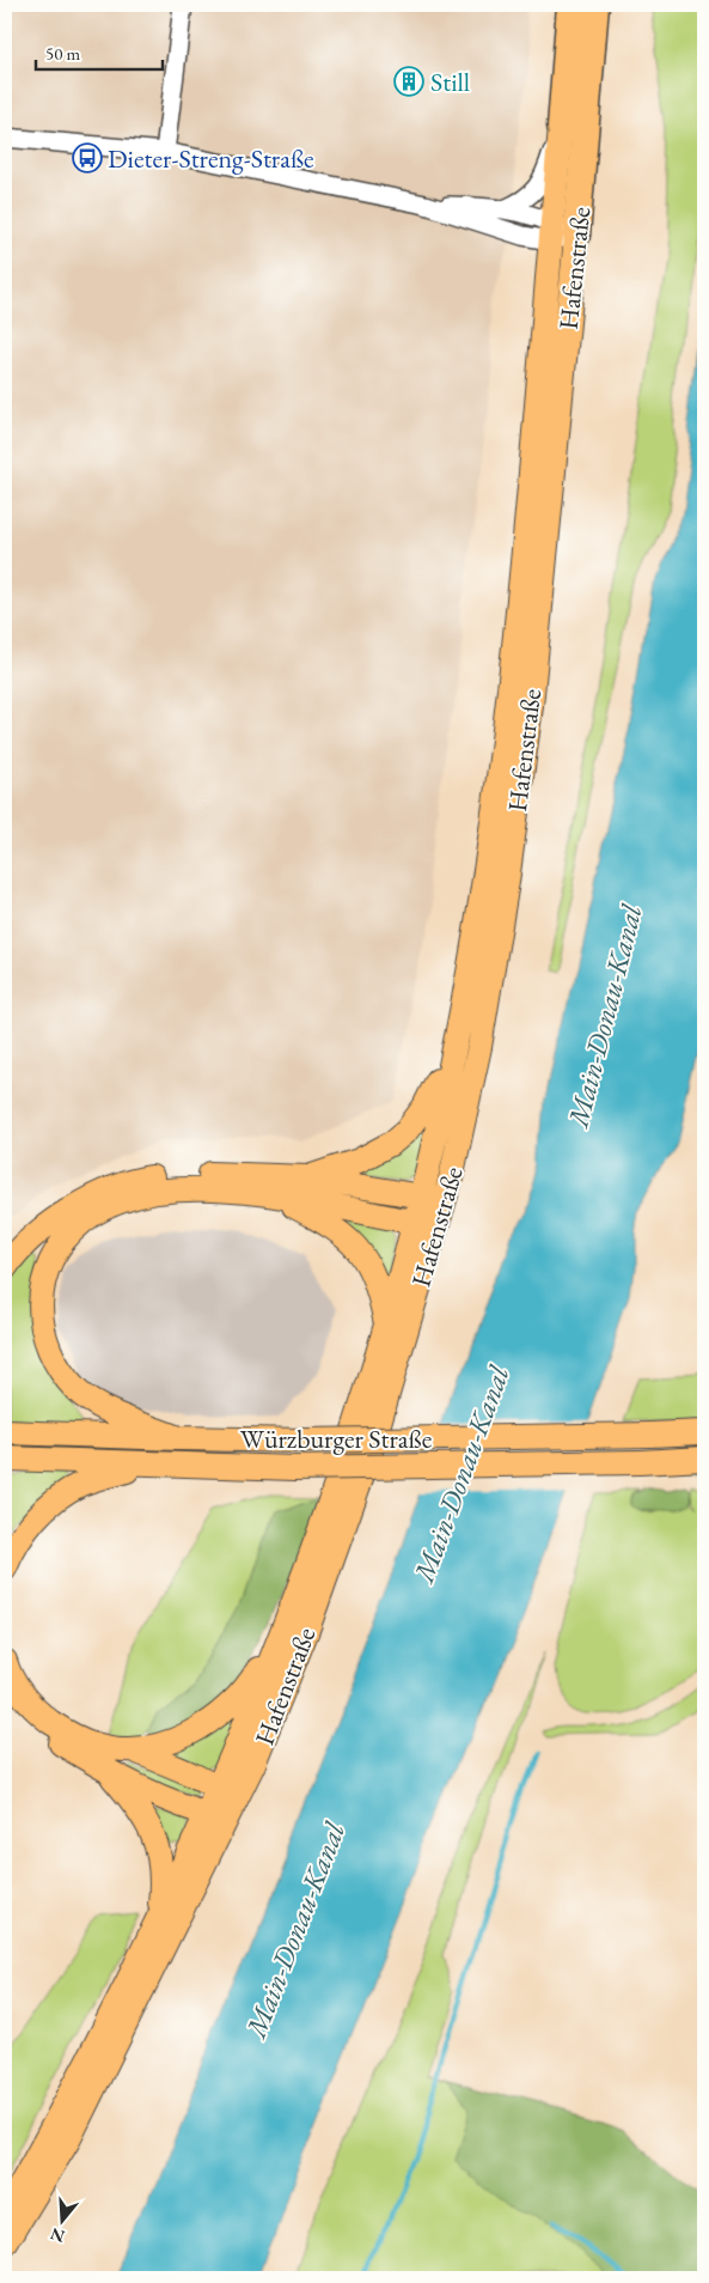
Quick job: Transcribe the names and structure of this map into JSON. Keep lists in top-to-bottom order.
{
  "streets": {
    "highway": ["Hafenstraße"],
    "main road": ["Würzburger Straße"]
  },
  "water": ["Main-Donau-Kanal"],
  "places": {
    "building": ["Still"],
    "bus stop": ["Dieter-Streng-Straße"]
  },
  "scale_bar": "50 m",
  "north": "bottom"
}
